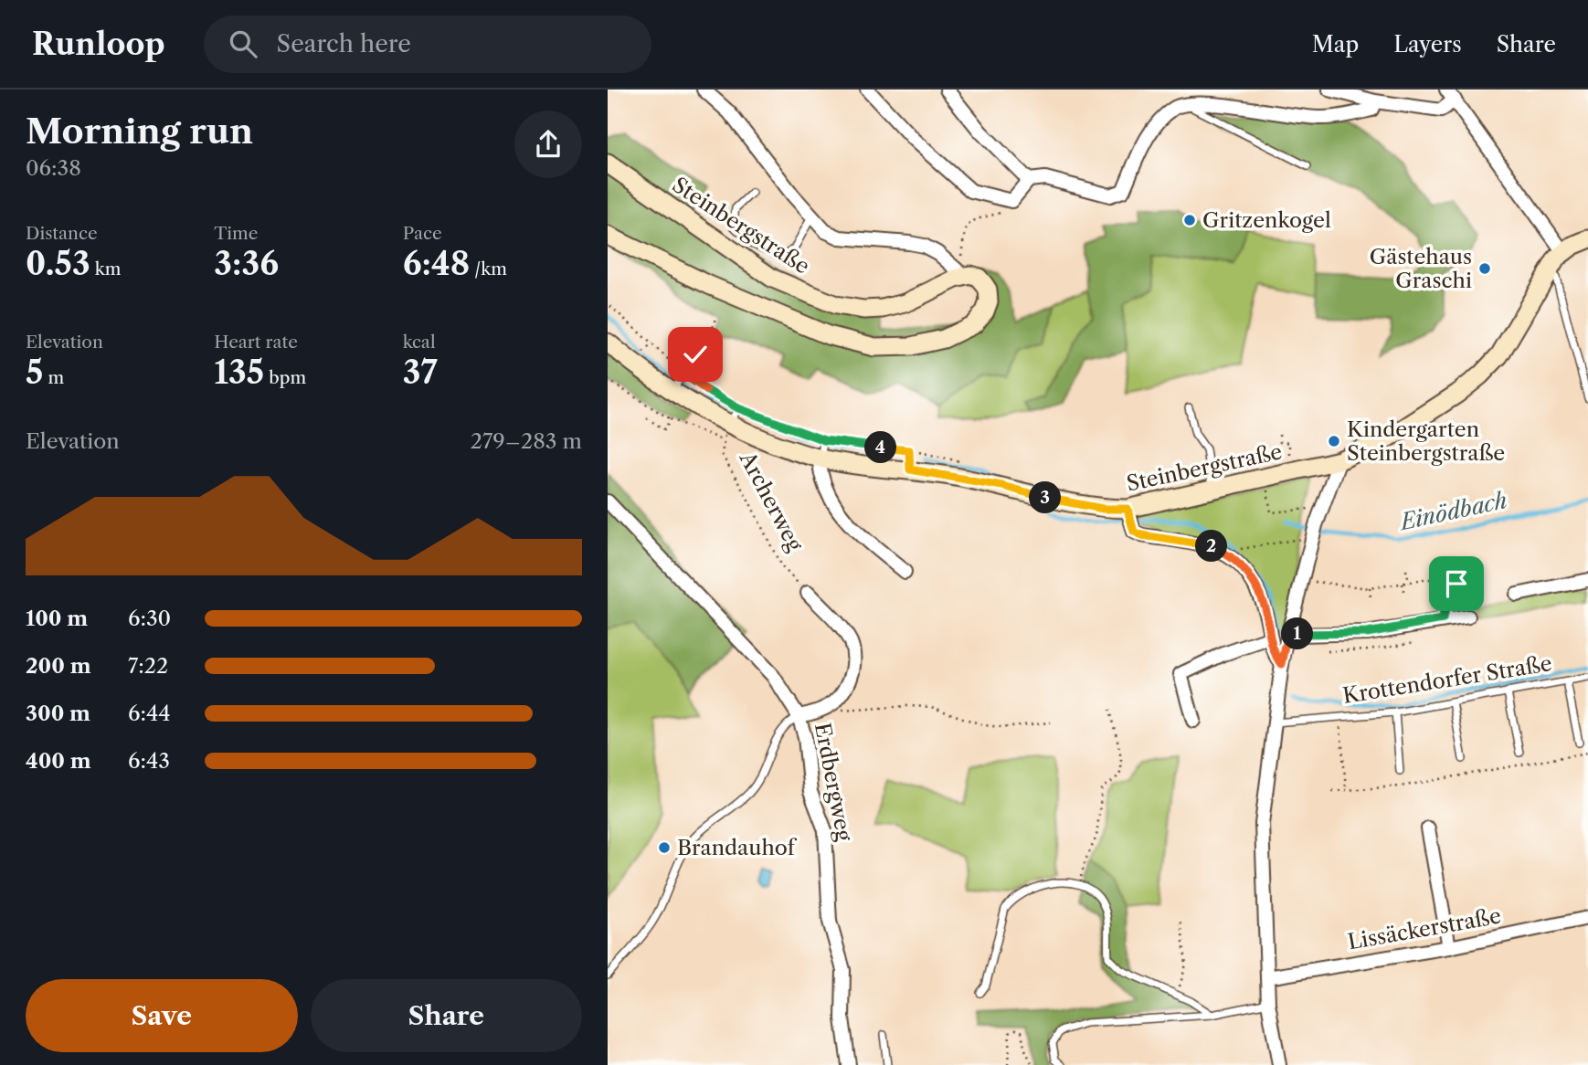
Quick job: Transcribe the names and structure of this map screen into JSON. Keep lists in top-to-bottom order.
{
  "streets": {
    "main road": ["Steinbergstraße"],
    "street": ["Erdbergweg", "Lissäckerstraße"],
    "lane": ["Krottendorfer Straße"],
    "path": ["Archerweg"]
  },
  "crossings": [
    ["Steinbergstraße", "Archerweg"]
  ],
  "water": ["Einödbach"],
  "places": [
    "Gritzenkogel",
    "Gästehaus Graschi",
    "Kindergarten Steinbergstraße",
    "Brandauhof"
  ],
  "page": {
    "header": "Runloop",
    "search": "Search here",
    "nav": ["Map", "Layers", "Share"],
    "heading": ["Morning run", "06:38"],
    "stats": [
      ["Distance", "0.53 km"],
      ["Time", "3:36"],
      ["Pace", "6:48 /km"],
      ["Elevation", "5 m"],
      ["Heart rate", "135 bpm"],
      ["kcal", "37"]
    ],
    "chart": ["Elevation", "279–283 m"],
    "pins": [
      "4",
      "3",
      "2",
      "1"
    ],
    "list": [
      {
        "name": "100 m",
        "note": "6:30"
      },
      {
        "name": "200 m",
        "note": "7:22"
      },
      {
        "name": "300 m",
        "note": "6:44"
      },
      {
        "name": "400 m",
        "note": "6:43"
      }
    ],
    "buttons": ["Save", "Share"]
  }
}
